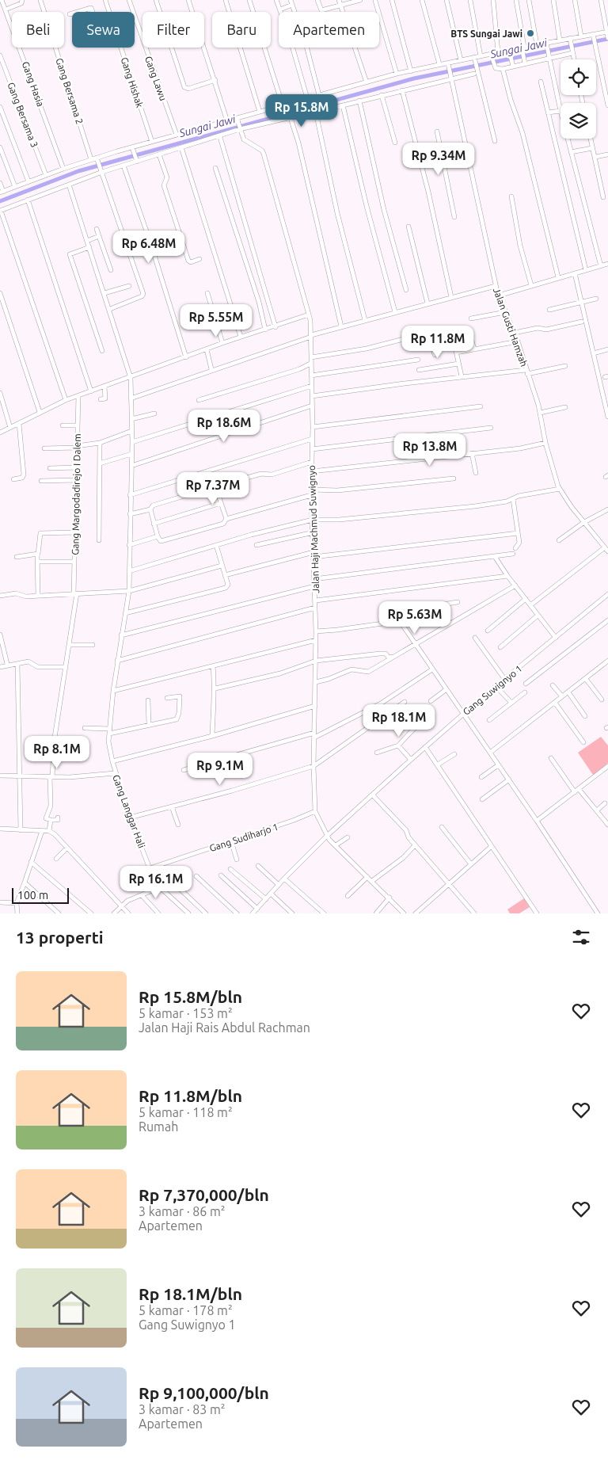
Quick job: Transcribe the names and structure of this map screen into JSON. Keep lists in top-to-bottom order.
{
  "streets": {
    "street": [
      "Gang Lawu",
      "Gang Hishak",
      "Gang Hasia",
      "Gang Bersama 2",
      "Gang Bersama 3",
      "Jalan Gusti Hamzah",
      "Gang Margodadirejo I Dalem",
      "Jalan Haji Machmud Suwignyo",
      "Gang Suwignyo 1",
      "Gang Langgar Hali",
      "Gang Sudiharjo 1"
    ]
  },
  "crossings": [
    ["Jalan Haji Machmud Suwignyo", "Gang Suwignyo 1"],
    ["Jalan Haji Machmud Suwignyo", "Gang Langgar Hali"],
    ["Jalan Haji Machmud Suwignyo", "Gang Sudiharjo 1"],
    ["Gang Langgar Hali", "Gang Sudiharjo 1"]
  ],
  "water": ["Sungai Jawi"],
  "places": ["BTS Sungai Jawi"],
  "scale_bar": "100 m",
  "page": {
    "chip": [
      "Beli",
      "Sewa",
      "Filter",
      "Baru",
      "Apartemen"
    ],
    "price": [
      "Rp 15.8M",
      "Rp 9.34M",
      "Rp 6.48M",
      "Rp 5.55M",
      "Rp 11.8M",
      "Rp 18.6M",
      "Rp 13.8M",
      "Rp 7.37M",
      "Rp 5.63M",
      "Rp 18.1M",
      "Rp 8.1M",
      "Rp 9.1M",
      "Rp 16.1M"
    ],
    "scale": "100 m",
    "heading": "13 properti",
    "list": [
      {
        "name": "Rp 15.8M/bln",
        "note": "5 kamar · 153 m² · Jalan Haji Rais Abdul Rachman"
      },
      {
        "name": "Rp 11.8M/bln",
        "note": "5 kamar · 118 m² · Rumah"
      },
      {
        "name": "Rp 7,370,000/bln",
        "note": "3 kamar · 86 m² · Apartemen"
      },
      {
        "name": "Rp 18.1M/bln",
        "note": "5 kamar · 178 m² · Gang Suwignyo 1"
      },
      {
        "name": "Rp 9,100,000/bln",
        "note": "3 kamar · 83 m² · Apartemen"
      }
    ]
  }
}
